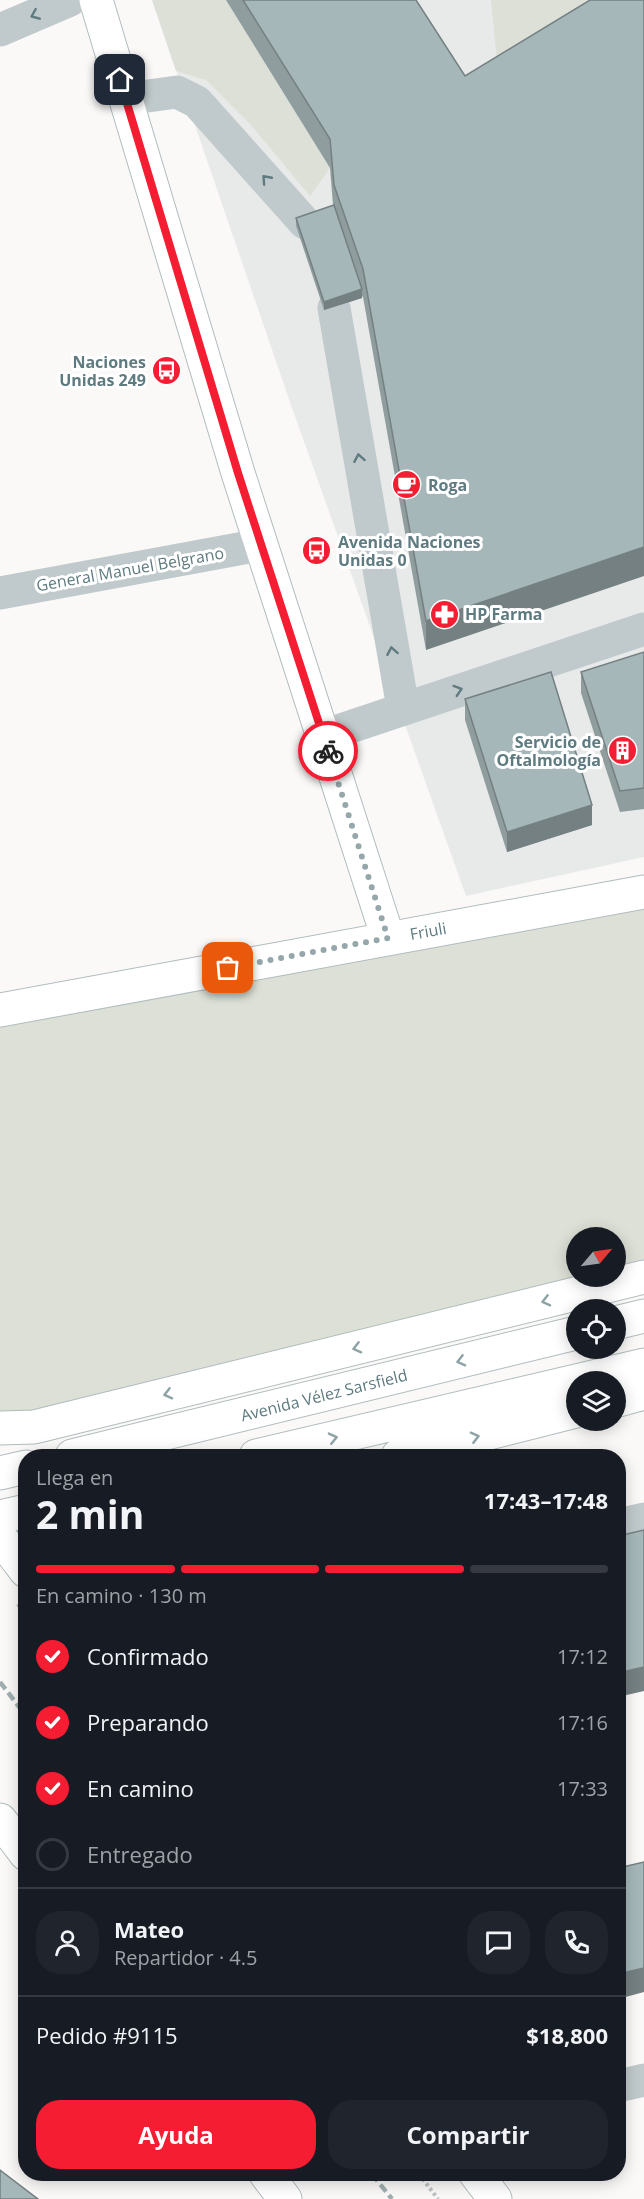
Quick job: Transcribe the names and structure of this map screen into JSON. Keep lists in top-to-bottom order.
{
  "streets": {
    "main road": ["Friuli", "Avenida Vélez Sarsfield"],
    "street": ["General Manuel Belgrano"]
  },
  "places": {
    "bus stop": ["Naciones Unidas 249", "Avenida Naciones Unidas 0"],
    "cafe": ["Roga"],
    "pharmacy": ["HP Farma"],
    "building": ["Servicio de Oftalmología"]
  },
  "north": "top right",
  "page": {
    "heading": ["2 min", "Llega en", "17:43–17:48"],
    "panel": [
      "Mateo",
      "Repartidor · 4.5",
      "Pedido #9115",
      "$18,800"
    ],
    "bar": "En camino · 130 m",
    "list": [
      ["Confirmado", "17:12"],
      ["Preparando", "17:16"],
      ["En camino", "17:33"],
      "Entregado"
    ],
    "buttons": ["Ayuda", "Compartir"]
  }
}
